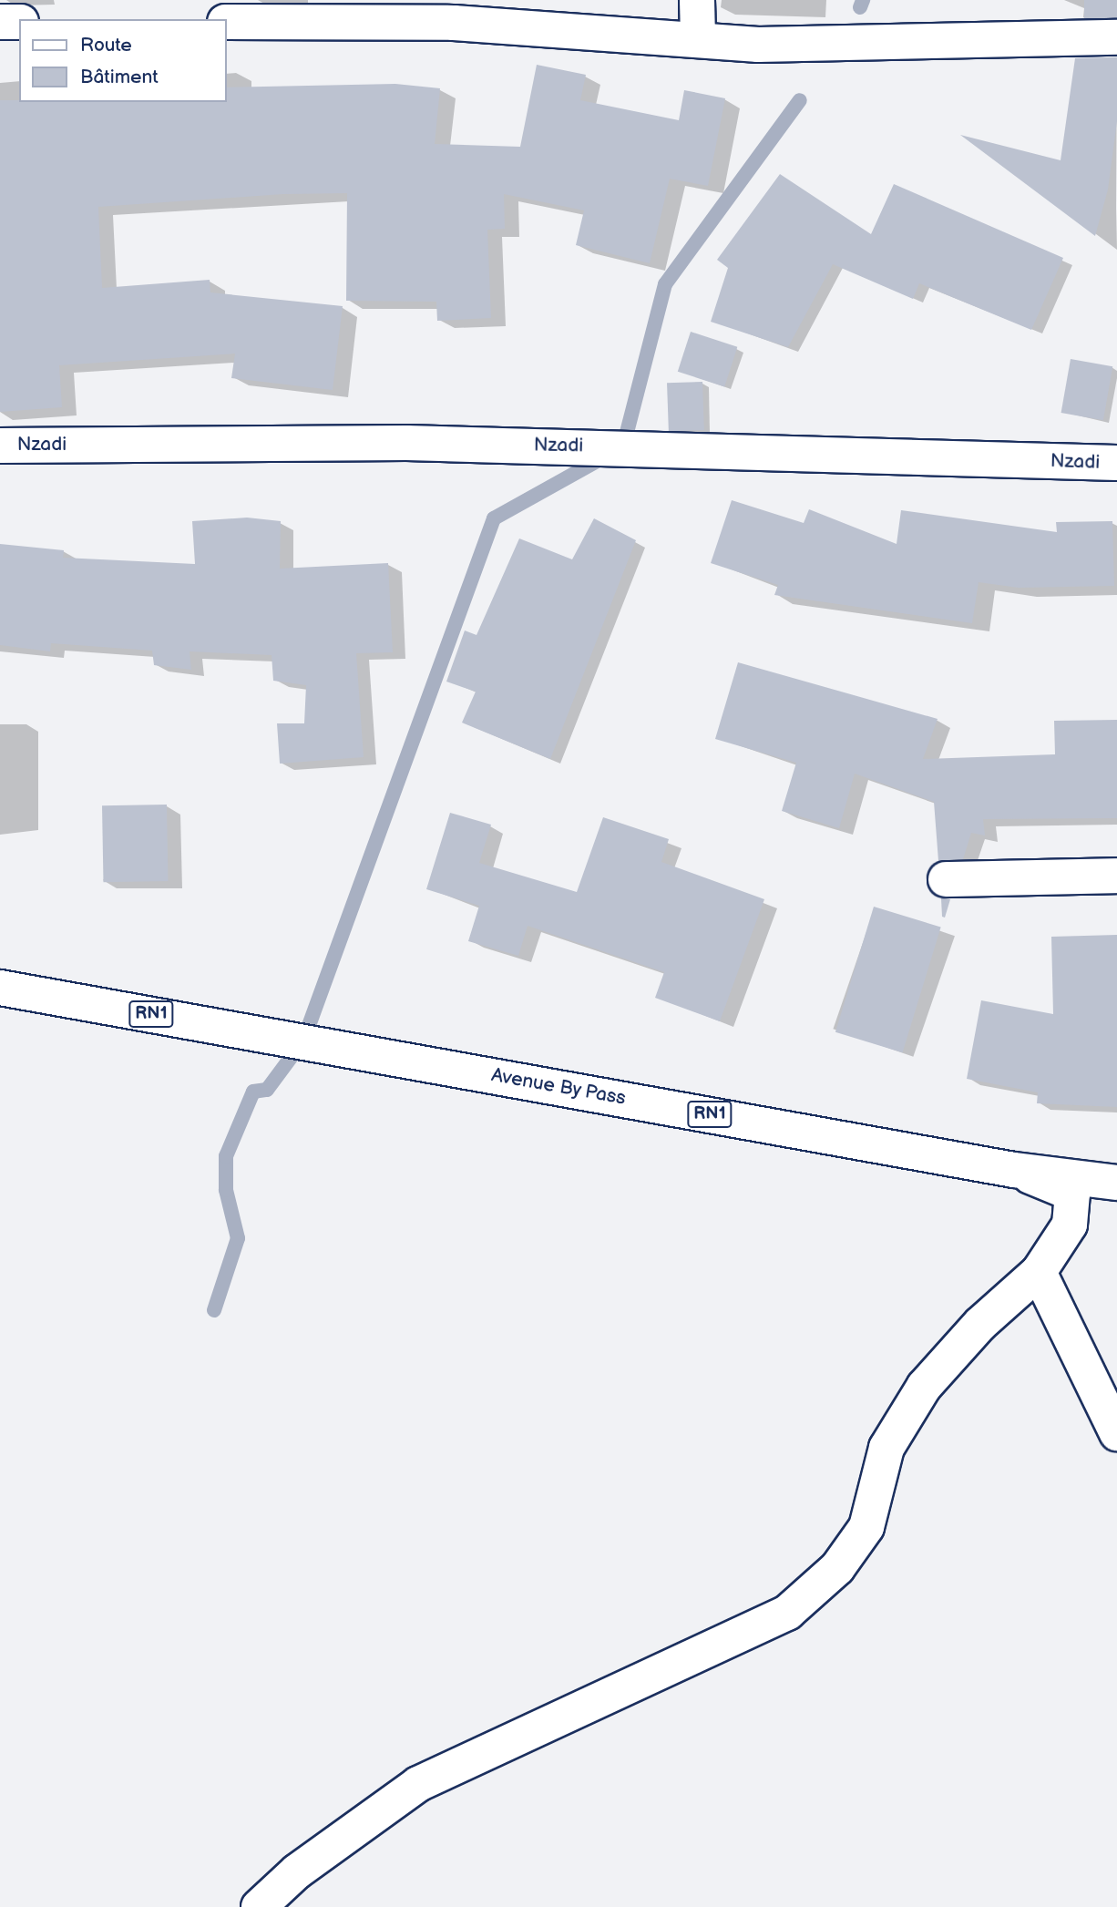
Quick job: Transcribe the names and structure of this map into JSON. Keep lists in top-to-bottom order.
{
  "streets": {
    "main road": ["Nzadi", "RN1", "Avenue By Pass"]
  },
  "legend": ["Route", "Bâtiment"]
}
